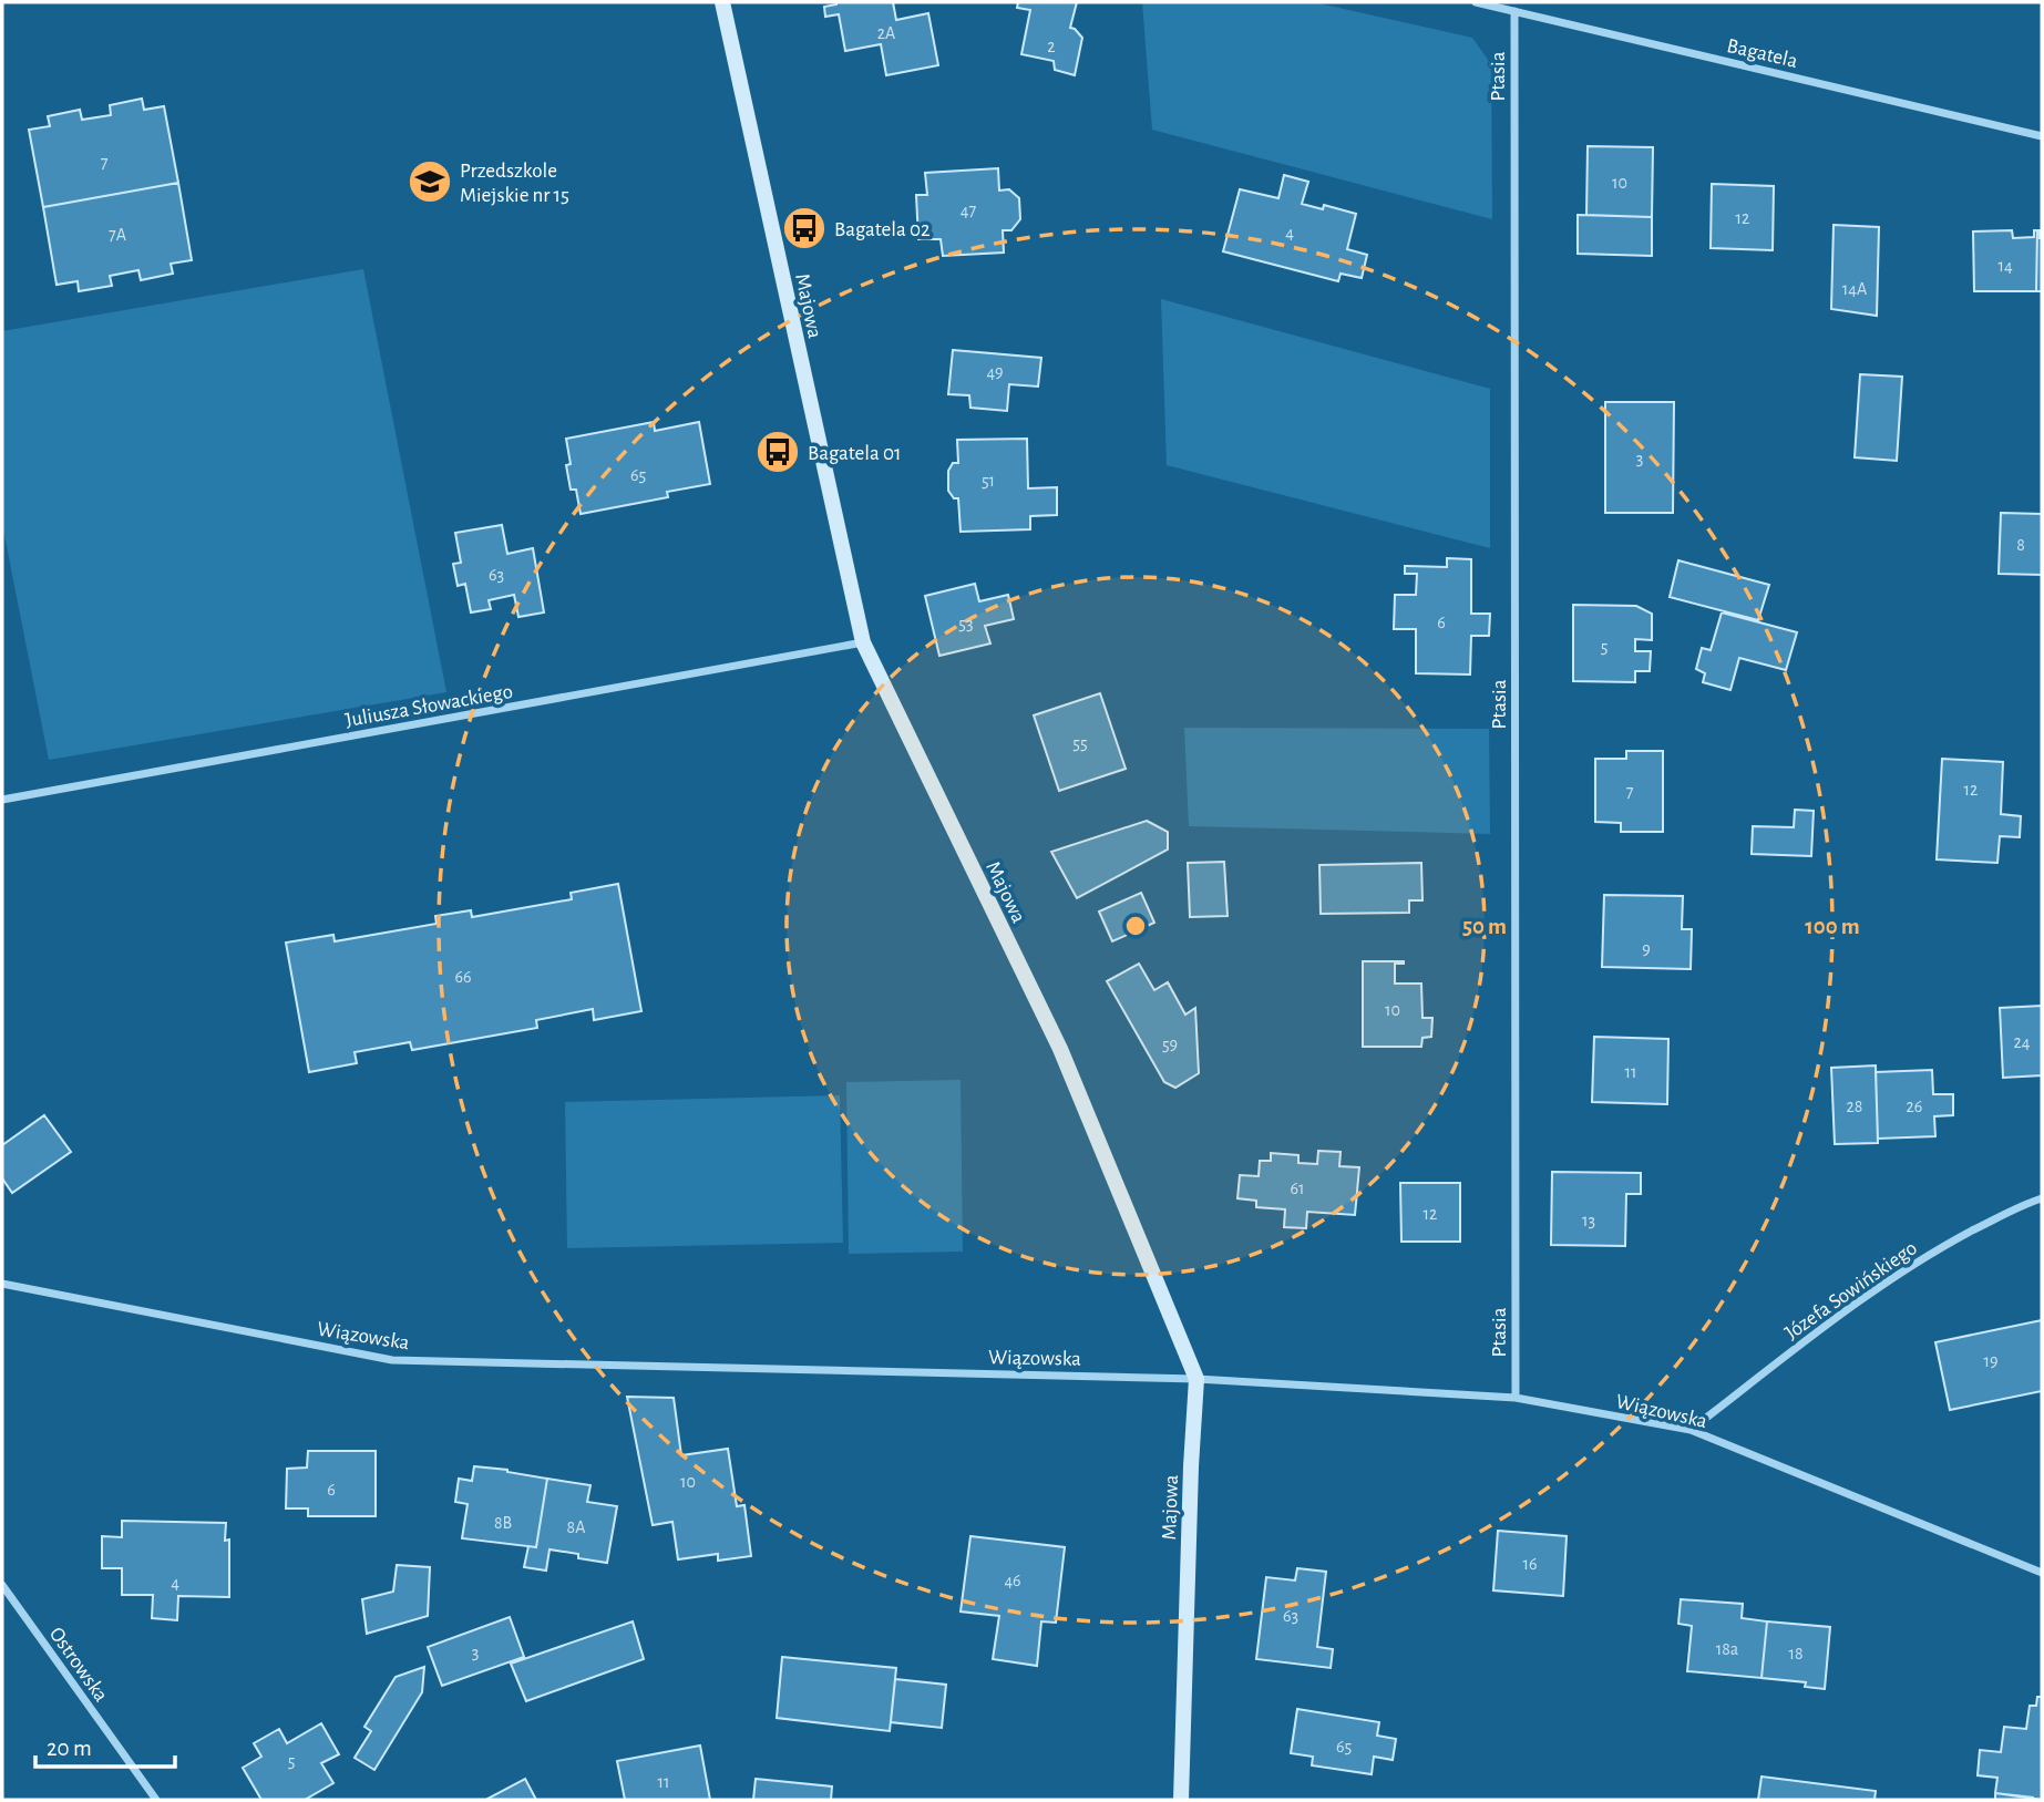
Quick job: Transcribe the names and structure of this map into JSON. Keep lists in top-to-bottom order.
{
  "streets": {
    "street": [
      "Bagatela",
      "Ptasia",
      "Majowa",
      "Juliusza Słowackiego",
      "Józefa Sowińskiego",
      "Wiązowska",
      "Ostrowska"
    ]
  },
  "crossings": [
    ["Bagatela", "Ptasia"],
    ["Ptasia", "Wiązowska"],
    ["Majowa", "Juliusza Słowackiego"],
    ["Majowa", "Wiązowska"],
    ["Józefa Sowińskiego", "Wiązowska"]
  ],
  "places": {
    "school or university": ["Przedszkole Miejskie nr 15"],
    "bus stop": ["Bagatela 02", "Bagatela 01"]
  },
  "house_numbers": [
    "2A",
    "2",
    "7",
    "10",
    "47",
    "12",
    "4",
    "7A",
    "14",
    "14A",
    "49",
    "3",
    "65",
    "51",
    "8",
    "63",
    "6",
    "53",
    "5",
    "55",
    "12",
    "7",
    "9",
    "66",
    "10",
    "24",
    "59",
    "11",
    "28",
    "26",
    "61",
    "12",
    "13",
    "19",
    "10",
    "6",
    "8B",
    "8A",
    "16",
    "46",
    "4",
    "63",
    "18a",
    "3",
    "18",
    "65",
    "5",
    "11"
  ],
  "scale_bar": "20 m",
  "rings": ["50 m", "100 m"]
}
